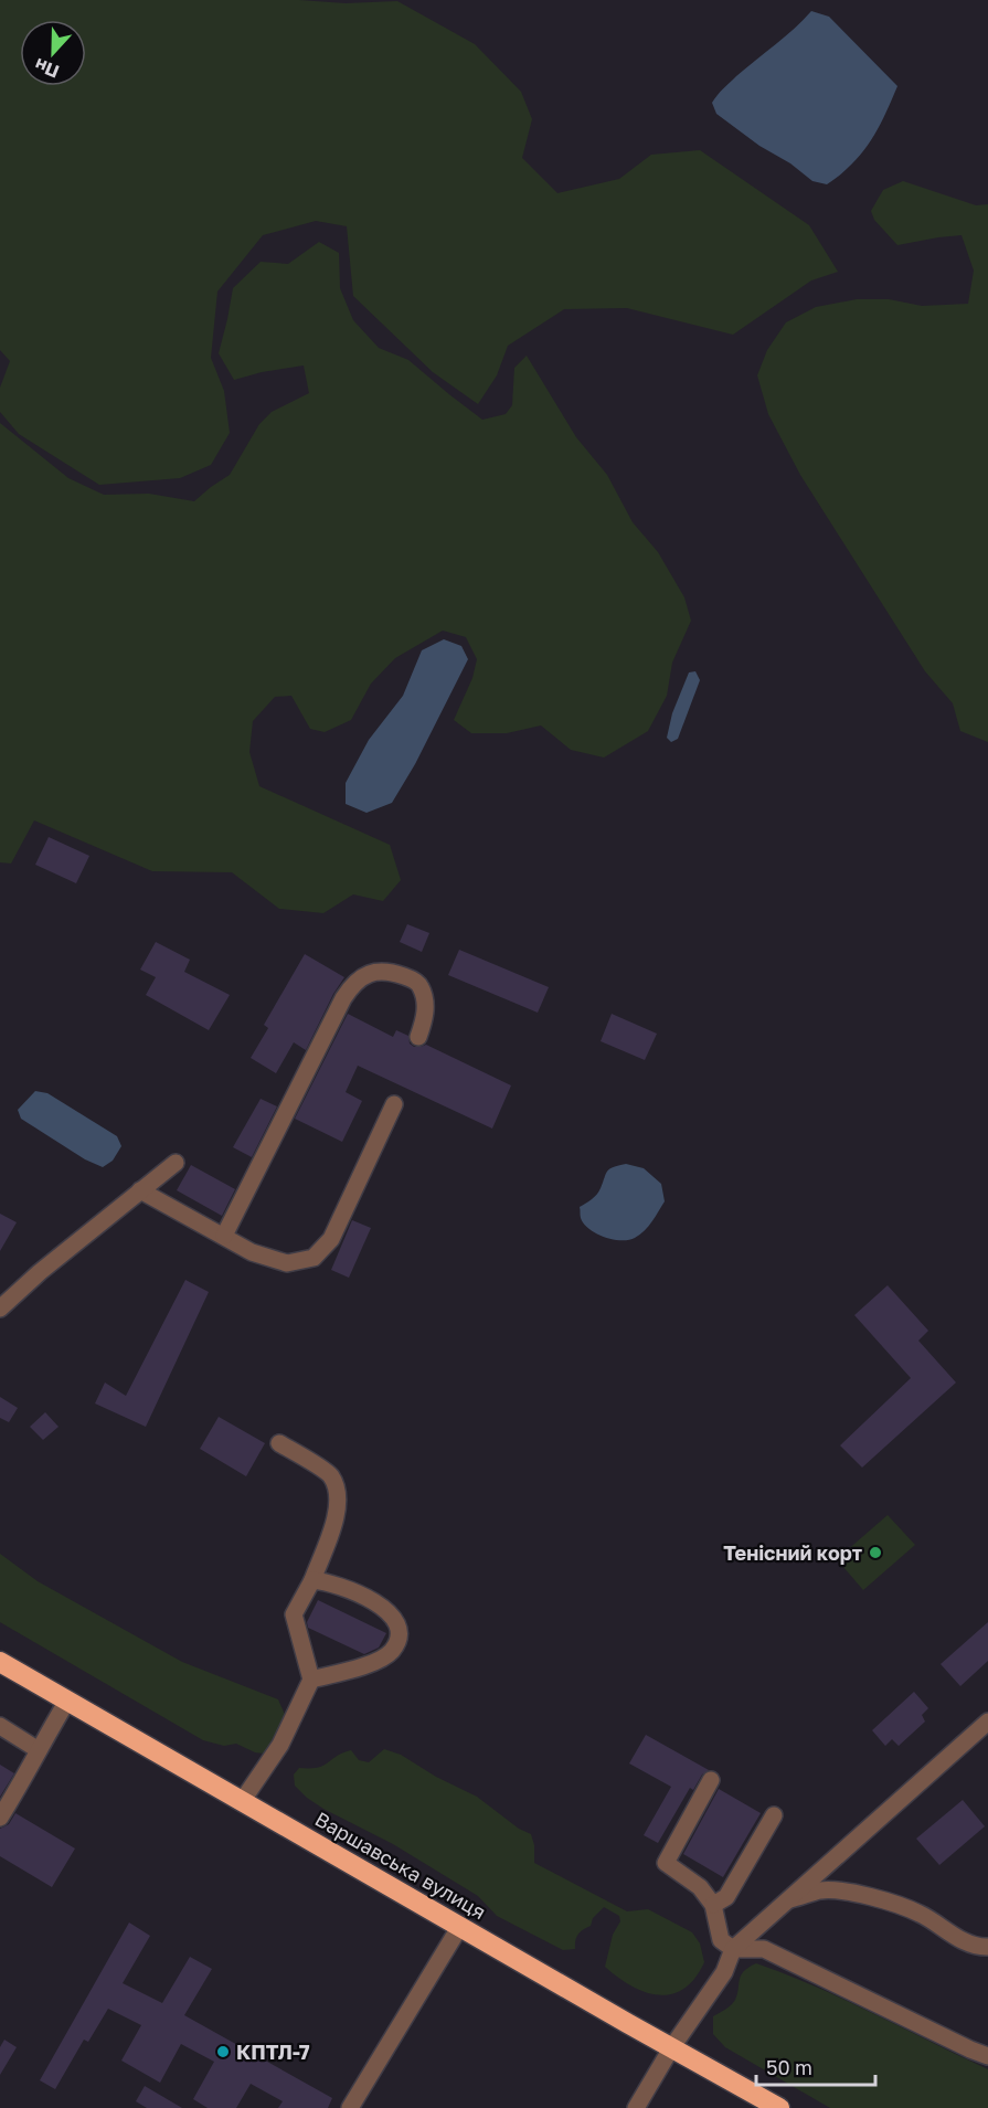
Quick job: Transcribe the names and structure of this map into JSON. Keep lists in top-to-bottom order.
{
  "streets": {
    "highway": ["Варшавська вулиця"]
  },
  "places": ["Тенісний корт", "КПТЛ-7"],
  "scale_bar": "50 m",
  "north": "bottom"
}
